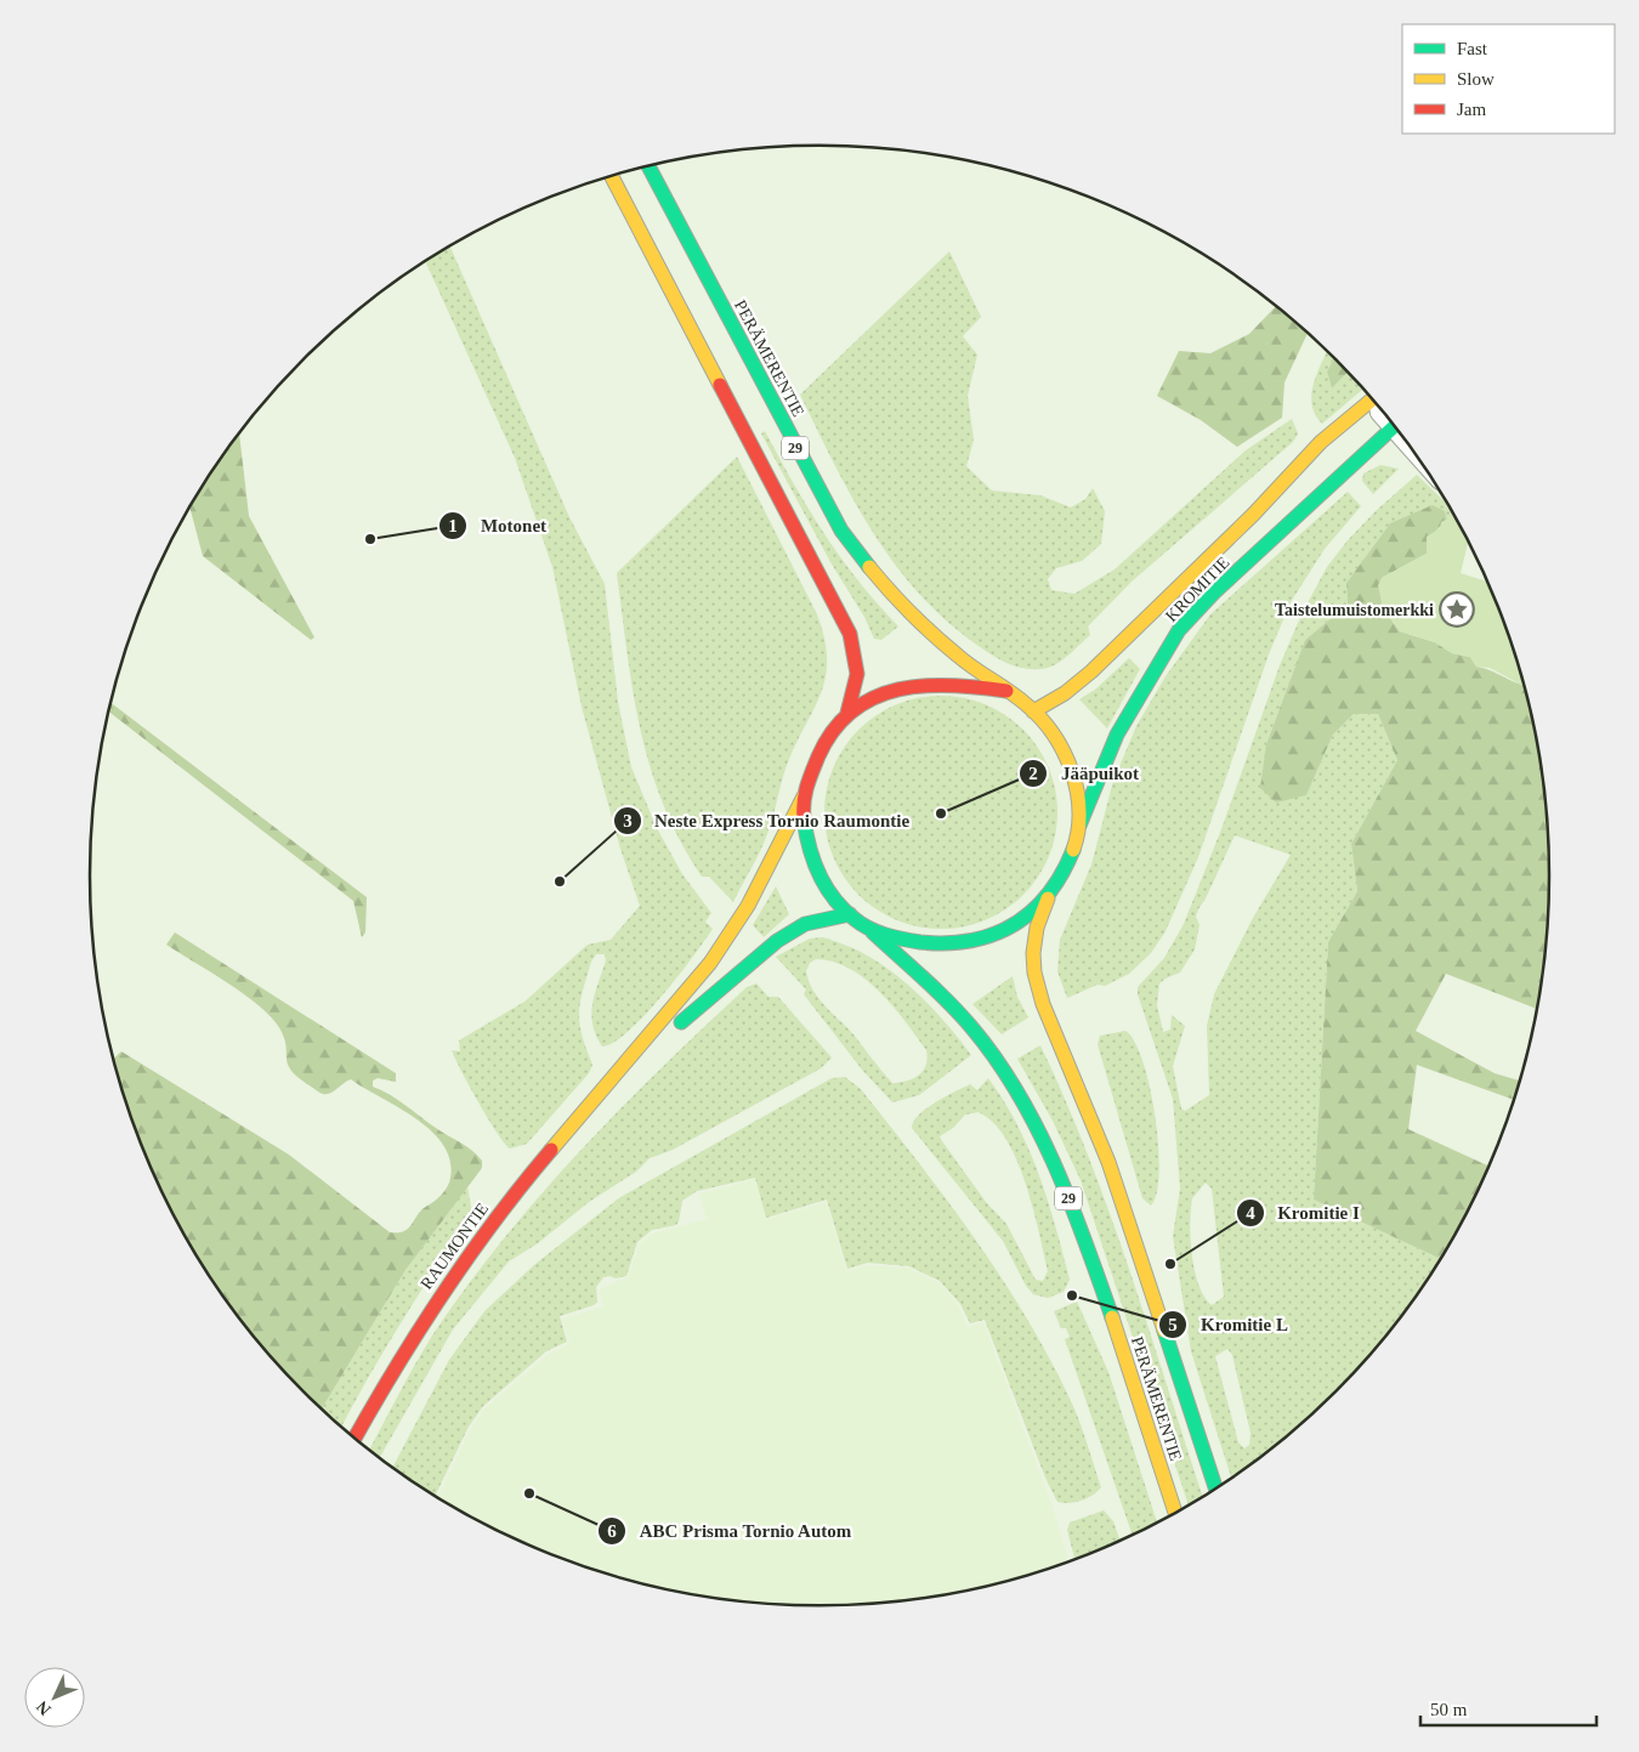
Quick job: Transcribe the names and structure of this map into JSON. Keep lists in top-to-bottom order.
{
  "streets": {
    "main road": [
      "PERÄMERENTIE",
      "29",
      "KROMITIE",
      "RAUMONTIE"
    ]
  },
  "crossings": [
    ["PERÄMERENTIE", "29"],
    ["29", "KROMITIE"],
    ["29", "RAUMONTIE"]
  ],
  "places": {
    "other": [
      "Motonet",
      "Jääpuikot",
      "Neste Express Tornio Raumontie",
      "Kromitie I",
      "Kromitie L",
      "ABC Prisma Tornio Autom"
    ],
    "place": ["Taistelumuistomerkki"]
  },
  "legend": ["Fast", "Slow", "Jam"],
  "scale_bar": "50 m",
  "north": "bottom left"
}
